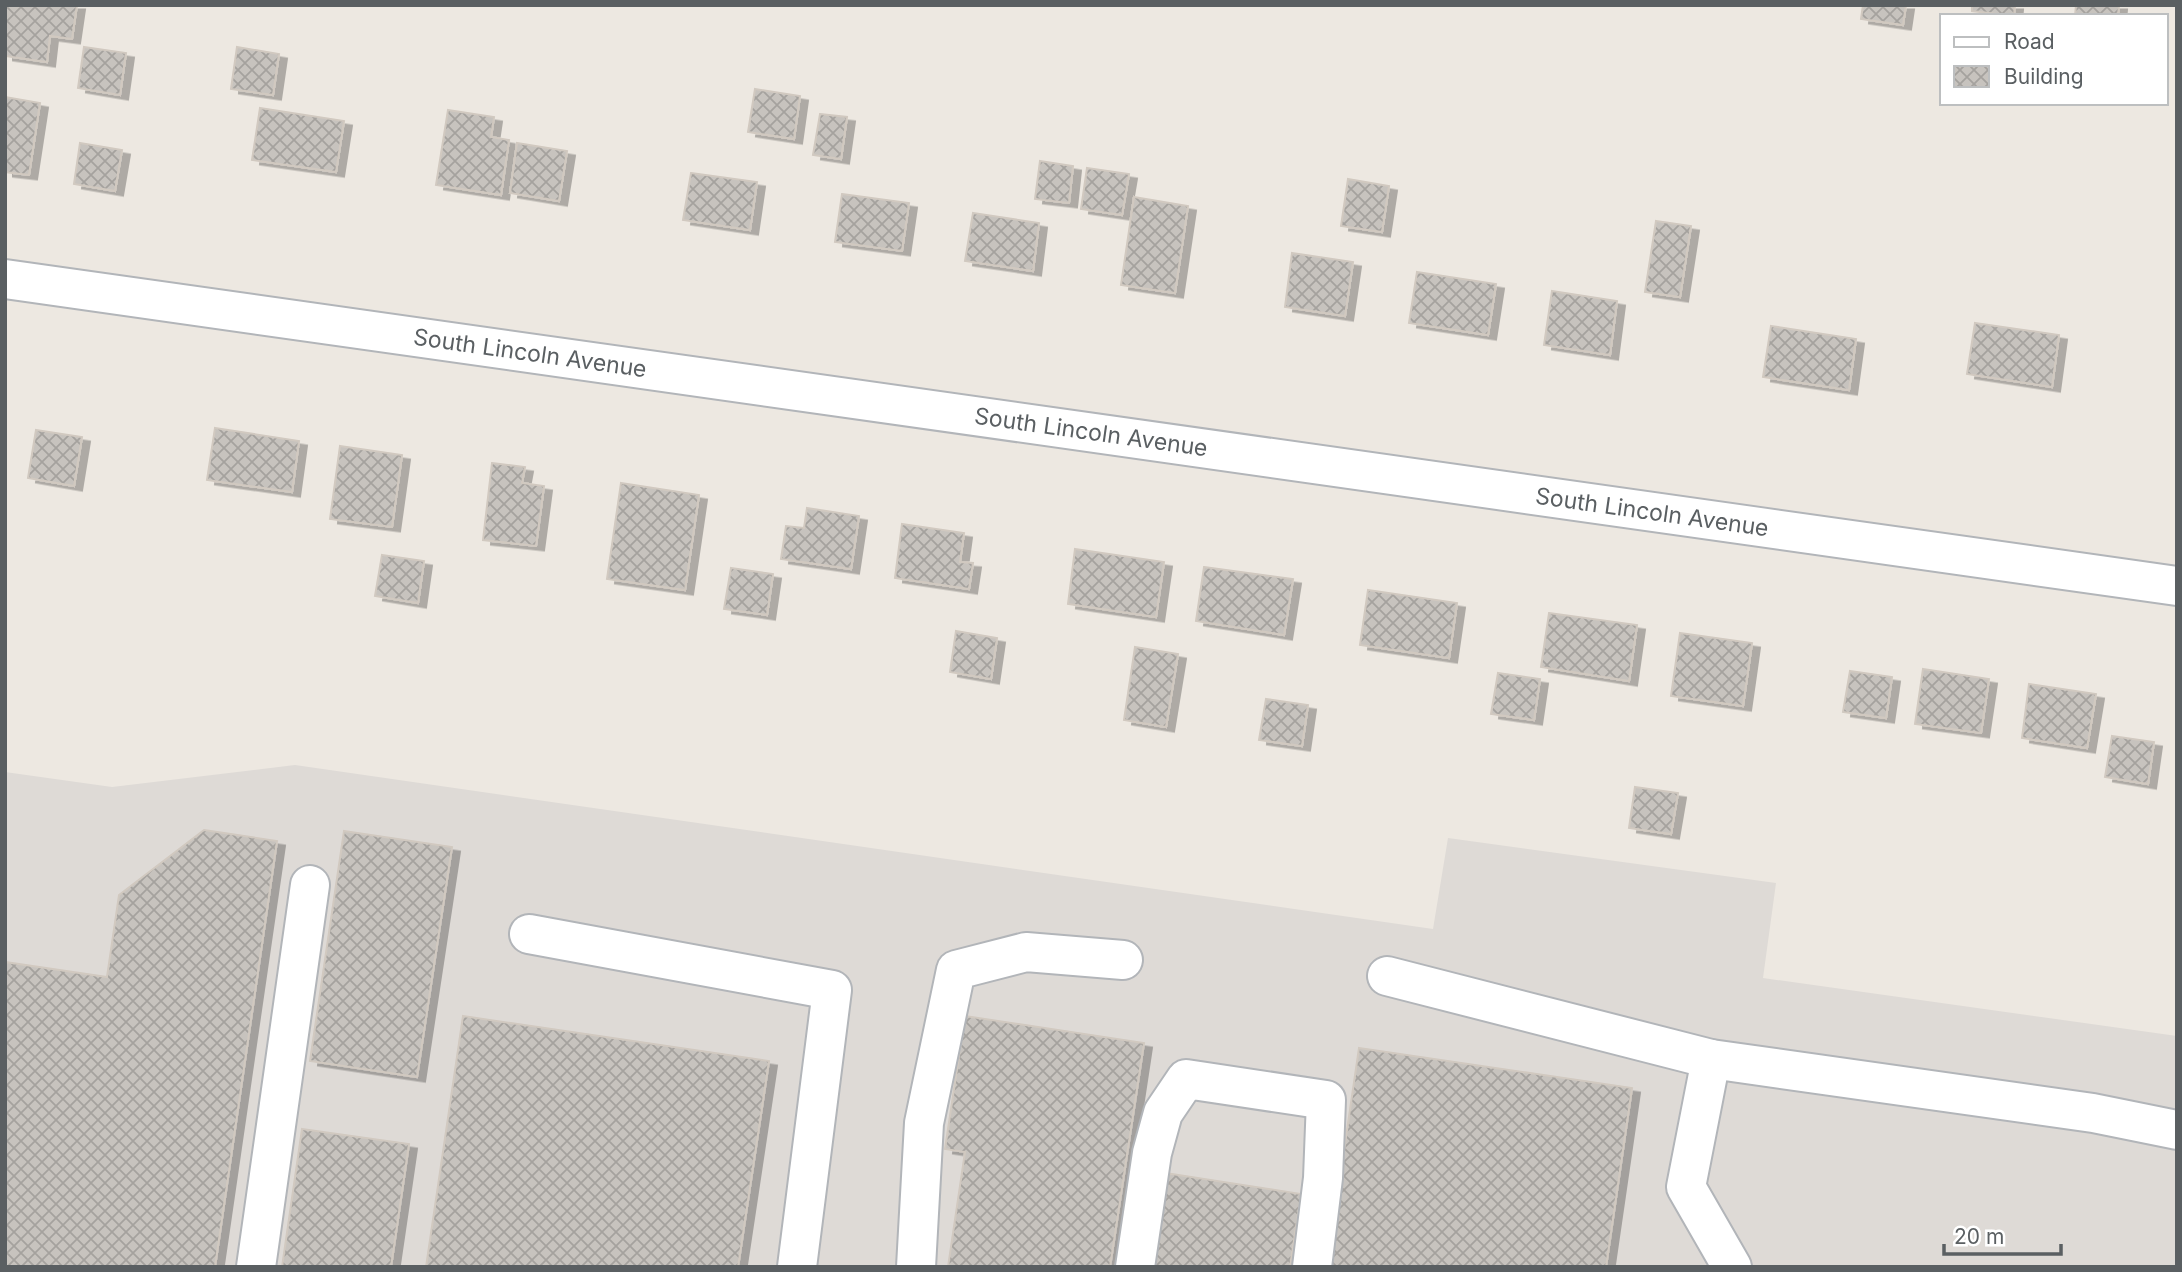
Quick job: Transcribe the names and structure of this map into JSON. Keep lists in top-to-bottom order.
{
  "streets": {
    "street": ["South Lincoln Avenue"]
  },
  "legend": ["Road", "Building"],
  "scale_bar": "20 m"
}
